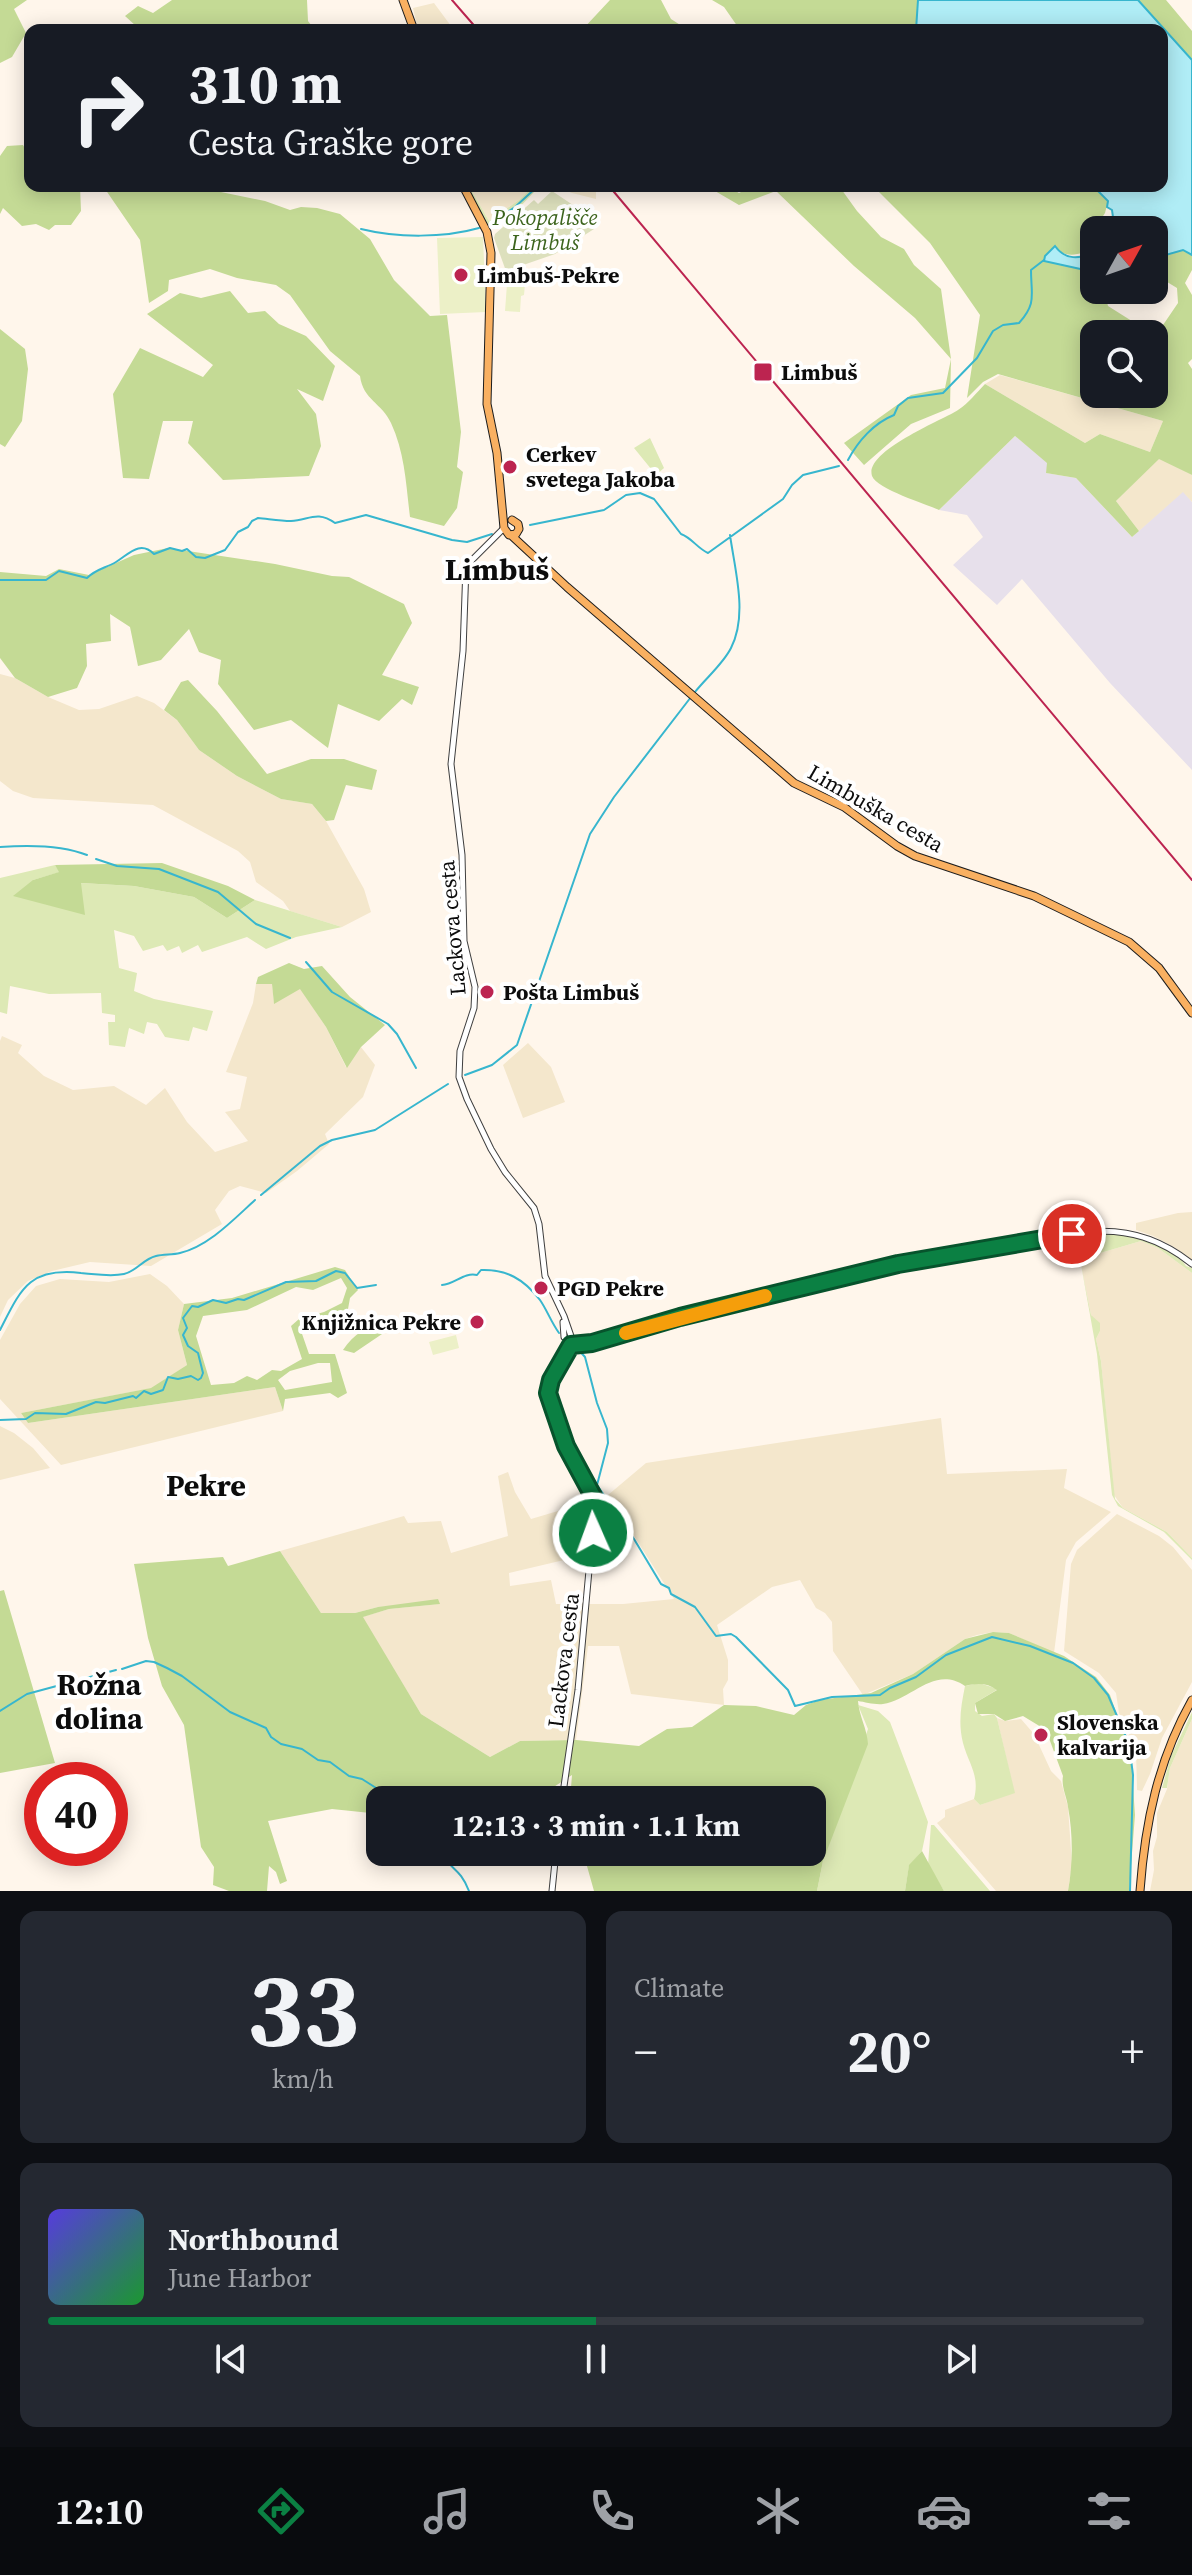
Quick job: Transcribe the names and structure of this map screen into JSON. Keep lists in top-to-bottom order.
{
  "streets": {
    "main road": ["Limbuška cesta"],
    "street": ["Lackova cesta"]
  },
  "districts": ["Limbuš", "Pekre", "Rožna dolina"],
  "parks": ["Pokopališče Limbuš"],
  "places": {
    "other": [
      "Limbuš-Pekre",
      "Cerkev svetega Jakoba",
      "Pošta Limbuš",
      "PGD Pekre",
      "Knjižnica Pekre",
      "Slovenska kalvarija"
    ],
    "transit": ["Limbuš"]
  },
  "north": "top right",
  "page": {
    "turn": ["310 m", "Cesta Graške gore"],
    "limit": "40",
    "trip": "12:13 · 3 min · 1.1 km",
    "tile": [
      ["33", "km/h"],
      "Climate"
    ],
    "heat": ["−", "20°", "+"],
    "song": ["Northbound", "June Harbor"],
    "tabs": "12:10"
  }
}
